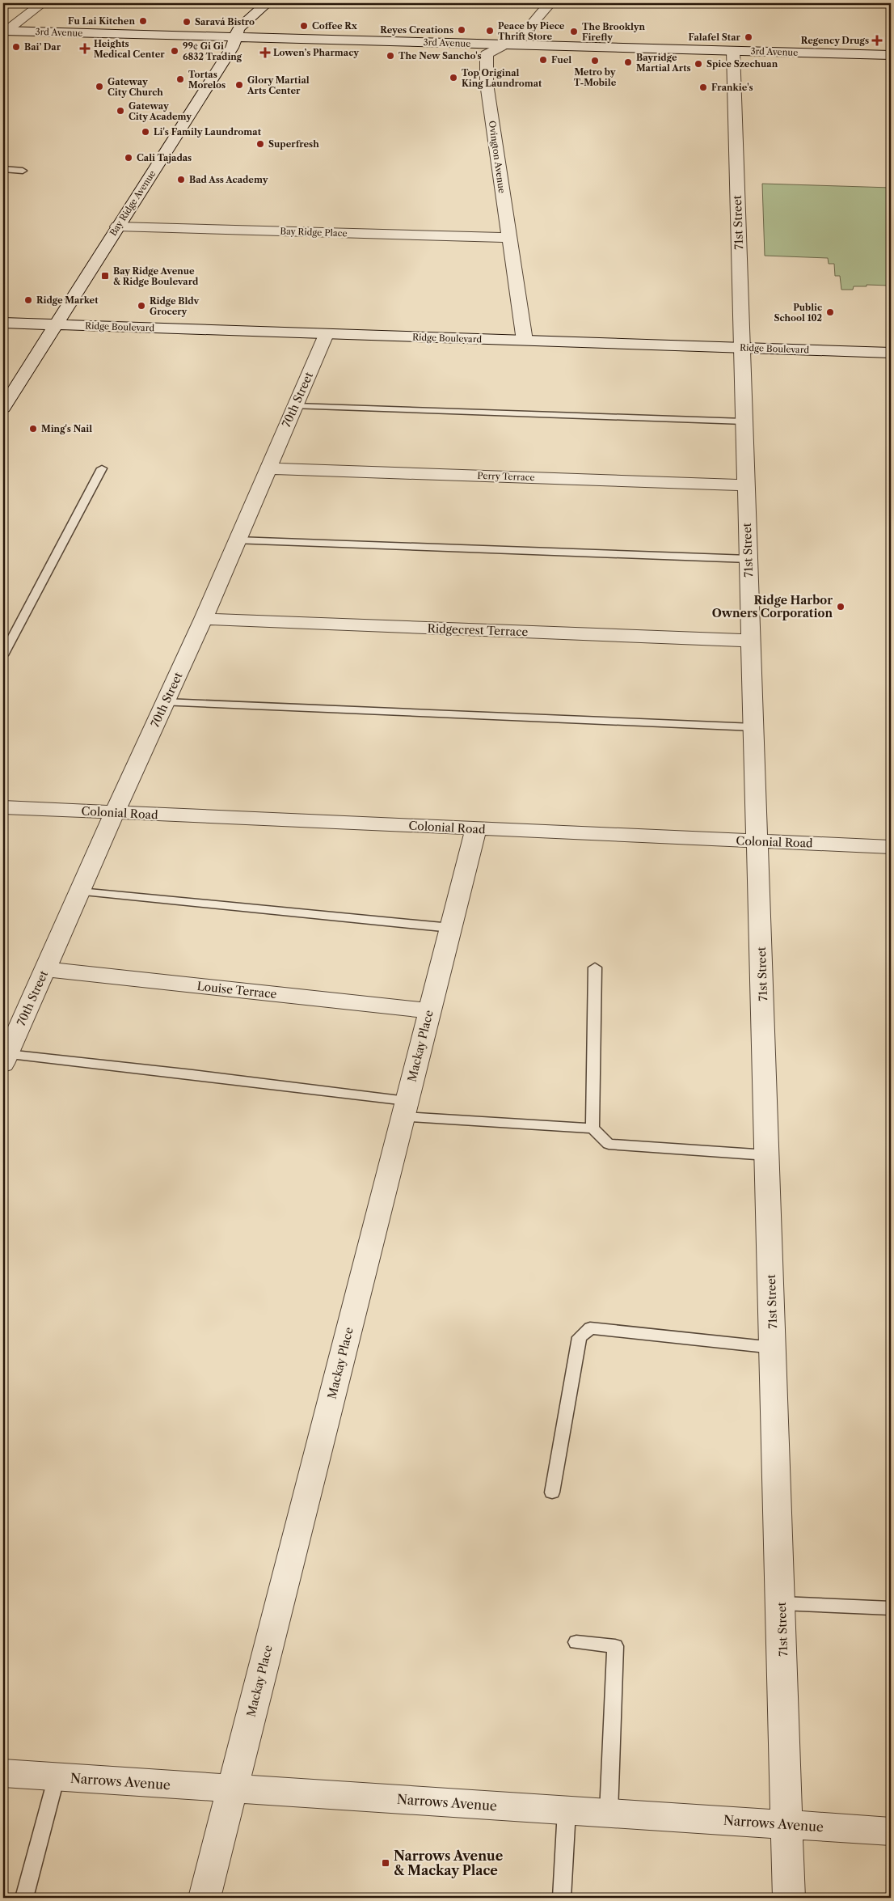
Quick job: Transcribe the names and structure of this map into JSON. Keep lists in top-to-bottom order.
{
  "streets": {
    "street": [
      "3rd Avenue",
      "Ovington Avenue",
      "Bay Ridge Avenue",
      "71st Street",
      "Bay Ridge Place",
      "Ridge Boulevard",
      "70th Street",
      "Perry Terrace",
      "Ridgecrest Terrace",
      "Colonial Road",
      "Louise Terrace",
      "Mackay Place",
      "Narrows Avenue"
    ]
  },
  "crossings": [
    ["3rd Avenue", "Ovington Avenue"],
    ["3rd Avenue", "Bay Ridge Avenue"],
    ["3rd Avenue", "71st Street"],
    ["Ovington Avenue", "Bay Ridge Place"],
    ["Ovington Avenue", "Ridge Boulevard"],
    ["Bay Ridge Avenue", "Bay Ridge Place"],
    ["Bay Ridge Avenue", "Ridge Boulevard"],
    ["71st Street", "Ridge Boulevard"],
    ["71st Street", "Perry Terrace"],
    ["71st Street", "Ridgecrest Terrace"],
    ["71st Street", "Colonial Road"],
    ["71st Street", "Narrows Avenue"],
    ["Ridge Boulevard", "70th Street"],
    ["70th Street", "Perry Terrace"],
    ["70th Street", "Ridgecrest Terrace"],
    ["70th Street", "Colonial Road"],
    ["70th Street", "Louise Terrace"],
    ["Colonial Road", "Mackay Place"],
    ["Louise Terrace", "Mackay Place"],
    ["Mackay Place", "Narrows Avenue"]
  ],
  "places": {
    "other": [
      "Fu Lai Kitchen",
      "Saravá Bistro",
      "Coffee Rx",
      "Reyes Creations",
      "Peace by Piece Thrift Store",
      "The Brooklyn Firefly",
      "Falafel Star",
      "Bai’ Dar",
      "99¢ Gi Gi 6832 Trading",
      "The New Sancho's",
      "Fuel",
      "Metro by T-Mobile",
      "Bayridge Martial Arts",
      "Spice Szechuan",
      "Top Original King Laundromat",
      "Tortas Morelos",
      "Glory Martial Arts Center",
      "Gateway City Church",
      "Frankie's",
      "Gateway City Academy",
      "Li's Family Laundromat",
      "Superfresh",
      "Cali Tajadas",
      "Bad Ass Academy",
      "Ridge Market",
      "Ridge Bldv Grocery",
      "Public School 102",
      "Ming's Nail",
      "Ridge Harbor Owners Corporation"
    ],
    "health": ["Regency Drugs", "Heights Medical Center", "Lowen’s Pharmacy"],
    "transit": ["Bay Ridge Avenue & Ridge Boulevard", "Narrows Avenue & Mackay Place"]
  }
}
